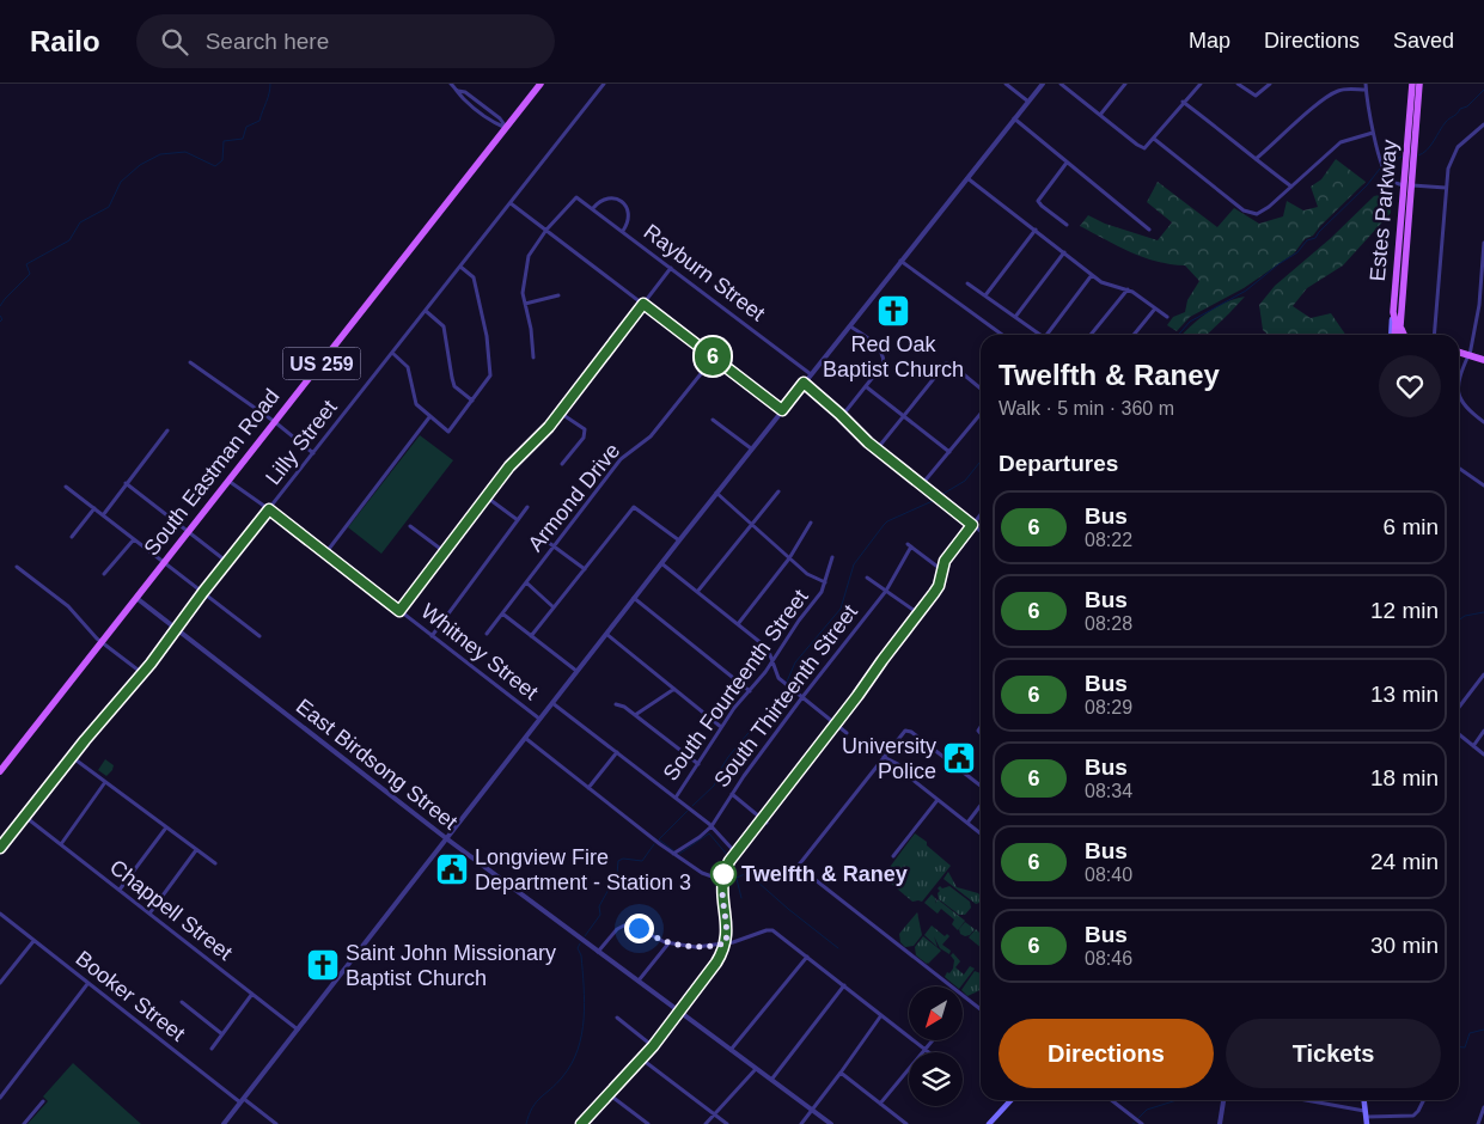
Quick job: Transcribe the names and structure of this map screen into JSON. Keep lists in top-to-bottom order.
{
  "streets": {
    "main road": ["Estes Parkway", "US 259", "South Eastman Road"],
    "street": [
      "Rayburn Street",
      "Lilly Street",
      "Armond Drive",
      "Whitney Street",
      "South Fourteenth Street",
      "South Thirteenth Street",
      "East Birdsong Street",
      "Chappell Street",
      "Booker Street"
    ]
  },
  "crossings": [
    ["Lilly Street", "Whitney Street"],
    ["Lilly Street", "East Birdsong Street"],
    ["Lilly Street", "Chappell Street"],
    ["South Eastman Road", "Whitney Street"],
    ["South Eastman Road", "East Birdsong Street"]
  ],
  "places": {
    "church": ["Red Oak Baptist Church", "Saint John Missionary Baptist Church"],
    "public building": ["University Police", "Longview Fire Department - Station 3"],
    "other": ["Twelfth & Raney"]
  },
  "lines": ["bus line 6"],
  "north": "bottom left",
  "page": {
    "header": "Railo",
    "search": "Search here",
    "nav": ["Map", "Directions", "Saved"],
    "on_map": "6",
    "heading": [
      ["Twelfth & Raney", "Walk · 5 min · 360 m"],
      "Departures"
    ],
    "list": [
      {
        "mark": "6",
        "name": "Bus",
        "note": "08:22",
        "value": "6 min"
      },
      {
        "mark": "6",
        "name": "Bus",
        "note": "08:28",
        "value": "12 min"
      },
      {
        "mark": "6",
        "name": "Bus",
        "note": "08:29",
        "value": "13 min"
      },
      {
        "mark": "6",
        "name": "Bus",
        "note": "08:34",
        "value": "18 min"
      },
      {
        "mark": "6",
        "name": "Bus",
        "note": "08:40",
        "value": "24 min"
      },
      {
        "mark": "6",
        "name": "Bus",
        "note": "08:46",
        "value": "30 min"
      }
    ],
    "buttons": ["Directions", "Tickets"]
  }
}
